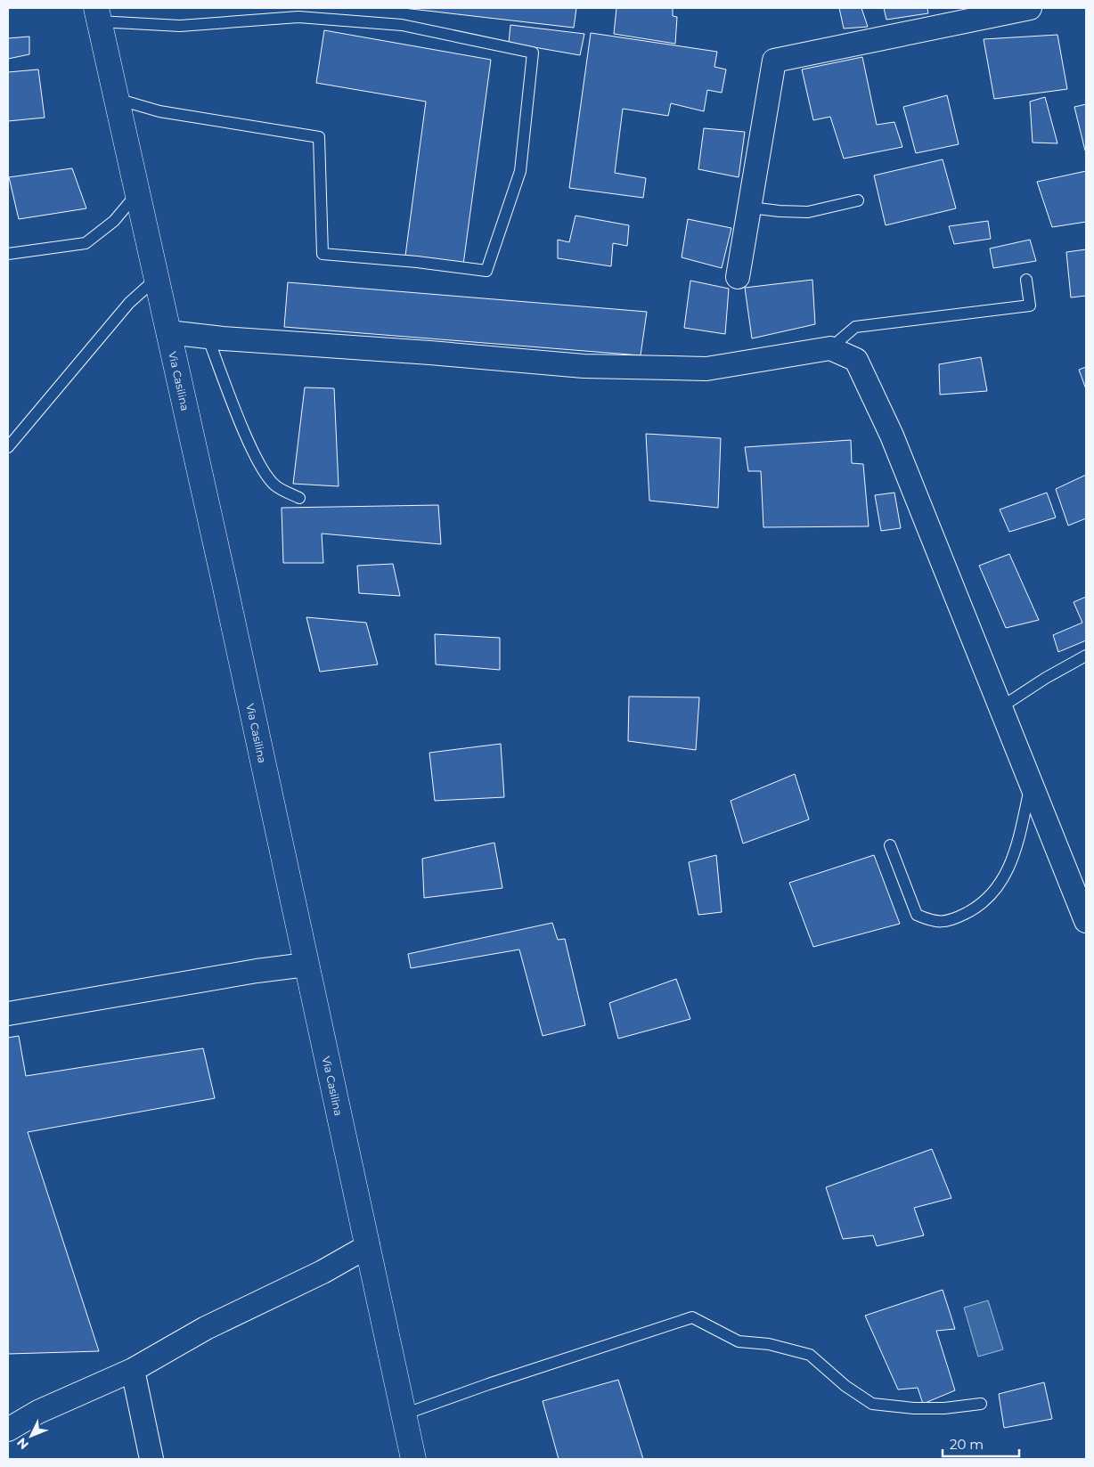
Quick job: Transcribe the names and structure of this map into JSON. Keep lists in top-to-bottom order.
{
  "streets": {
    "main road": ["Via Casilina"]
  },
  "scale_bar": "20 m",
  "north": "bottom left"
}
